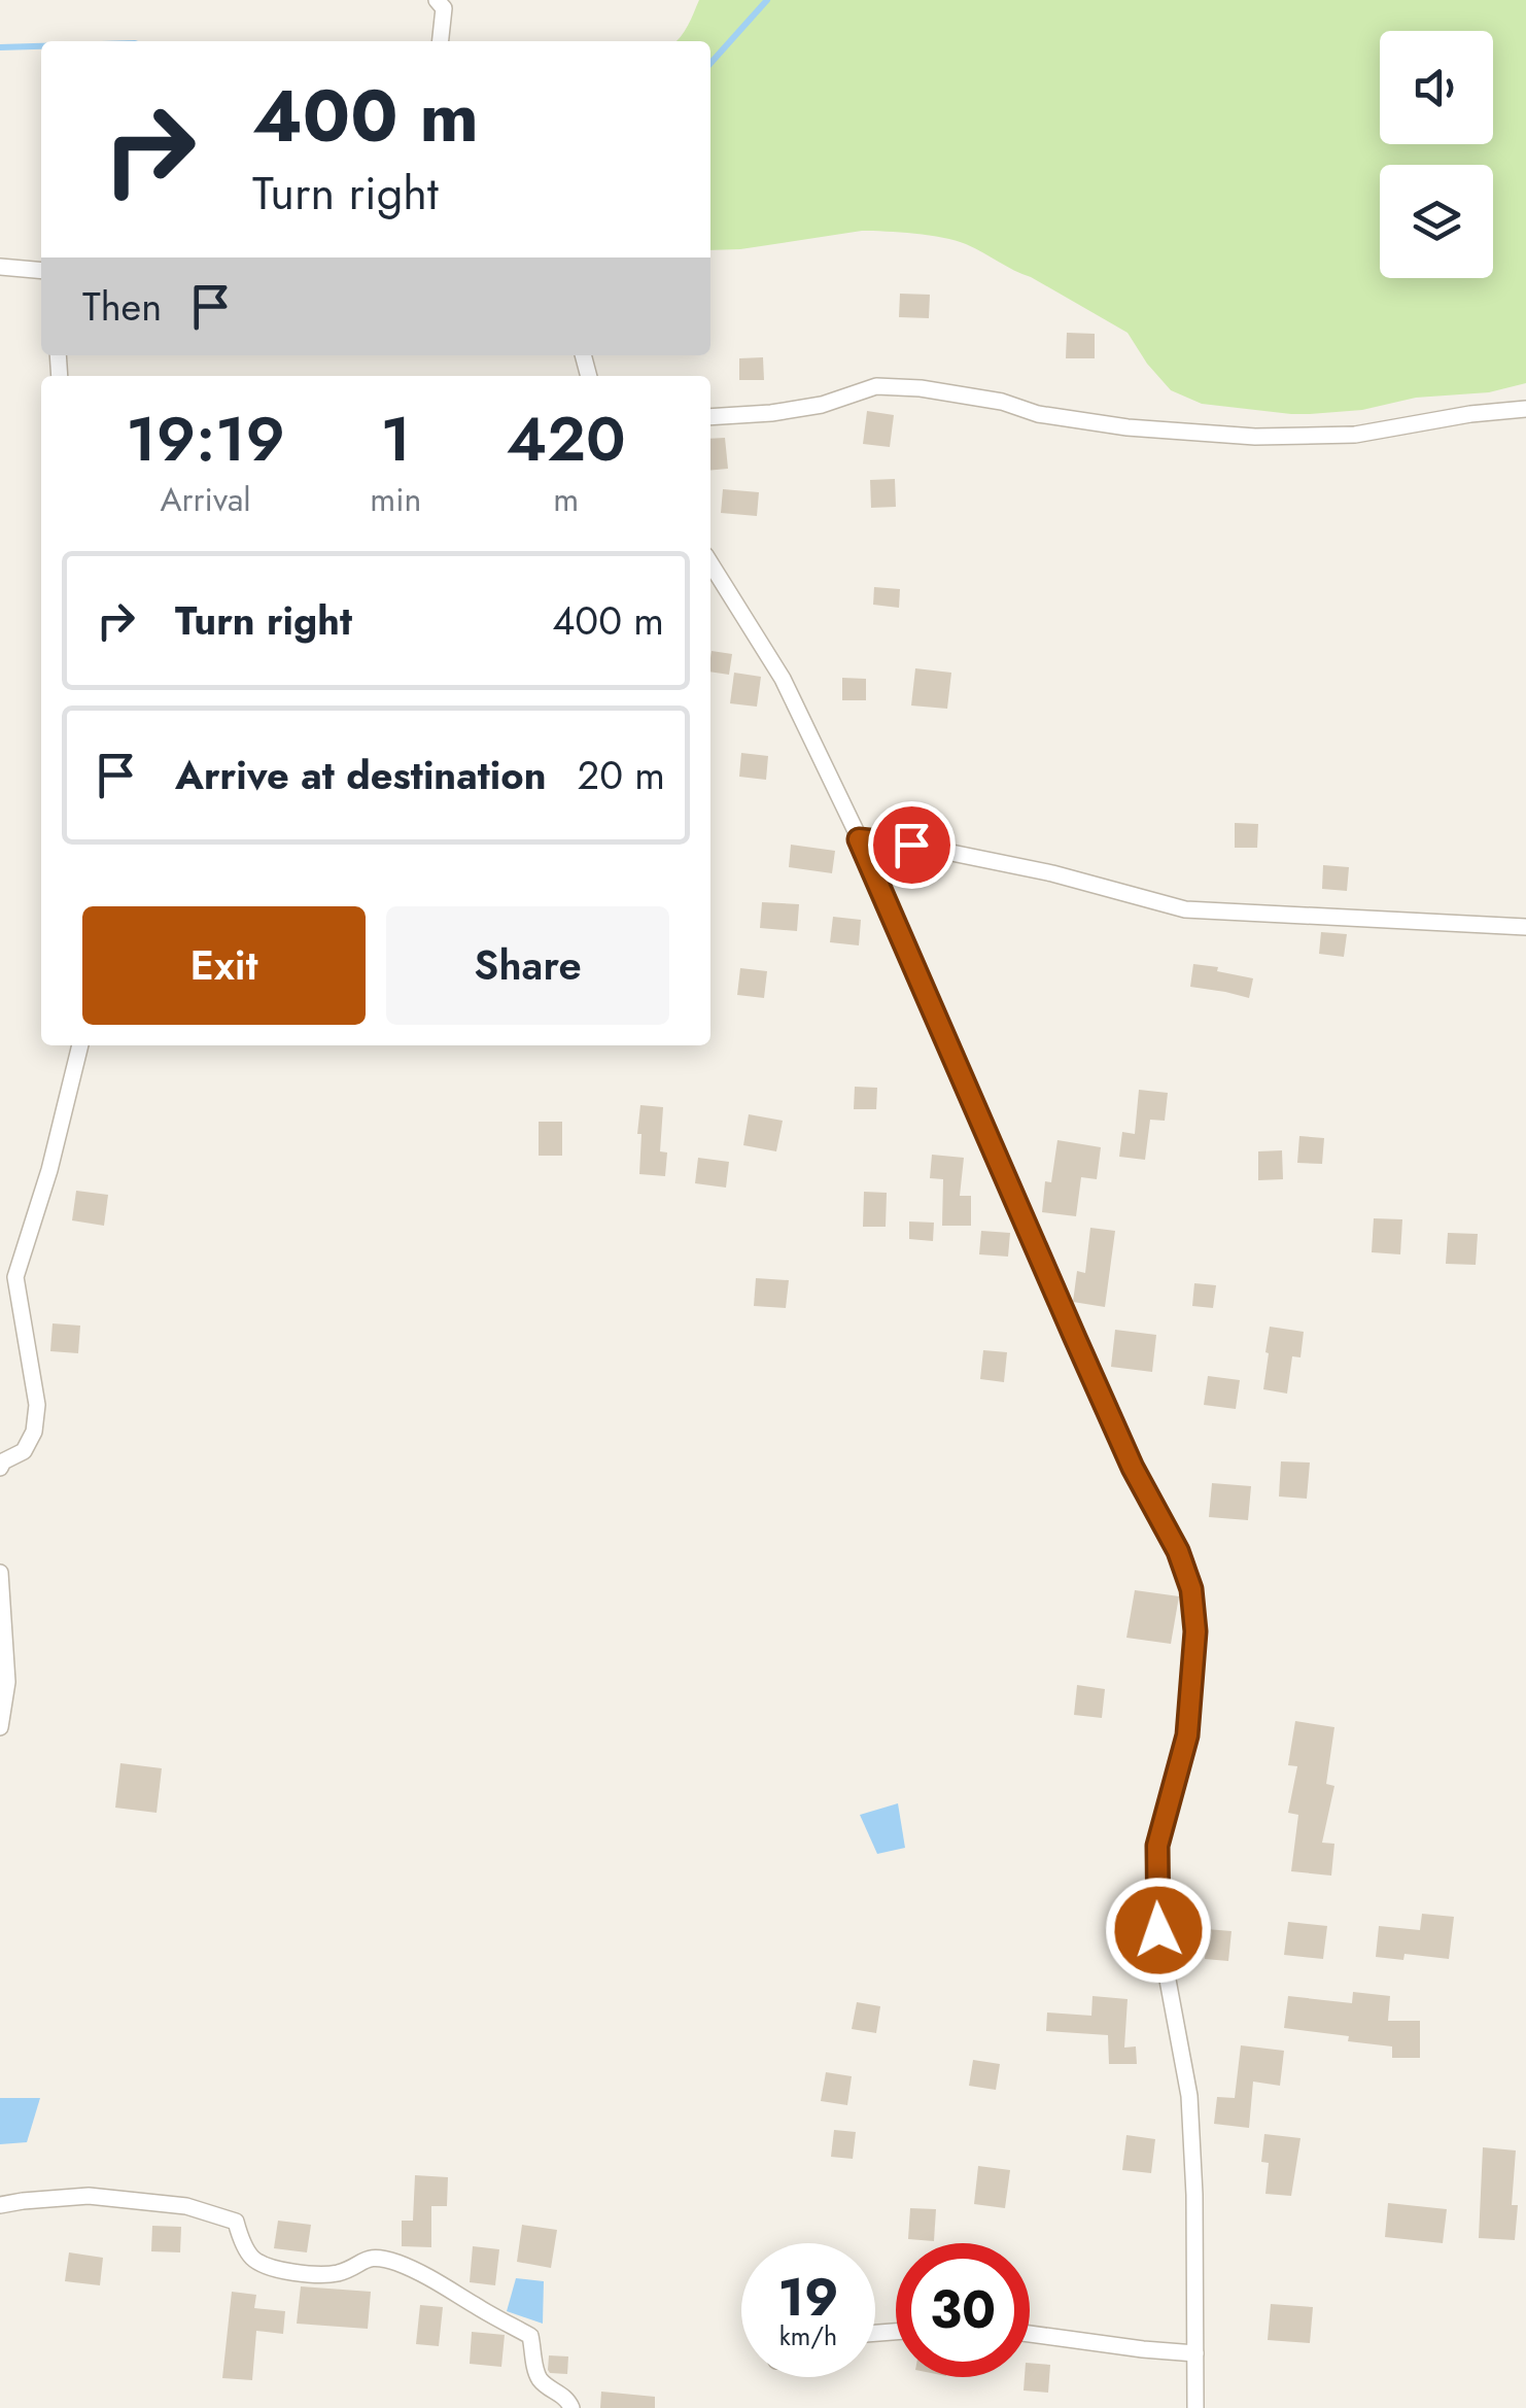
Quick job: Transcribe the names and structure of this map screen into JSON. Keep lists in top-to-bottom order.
{
  "page": {
    "turn": ["400 m", "Turn right"],
    "then": "Then",
    "eta": [
      "19:19",
      "Arrival",
      "1",
      "min",
      "420",
      "m"
    ],
    "list": [
      {
        "name": "Turn right",
        "value": "400 m"
      },
      {
        "name": "Arrive at destination",
        "value": "20 m"
      }
    ],
    "buttons": ["Exit", "Share"],
    "speed": "19 km/h",
    "limit": "30"
  }
}
